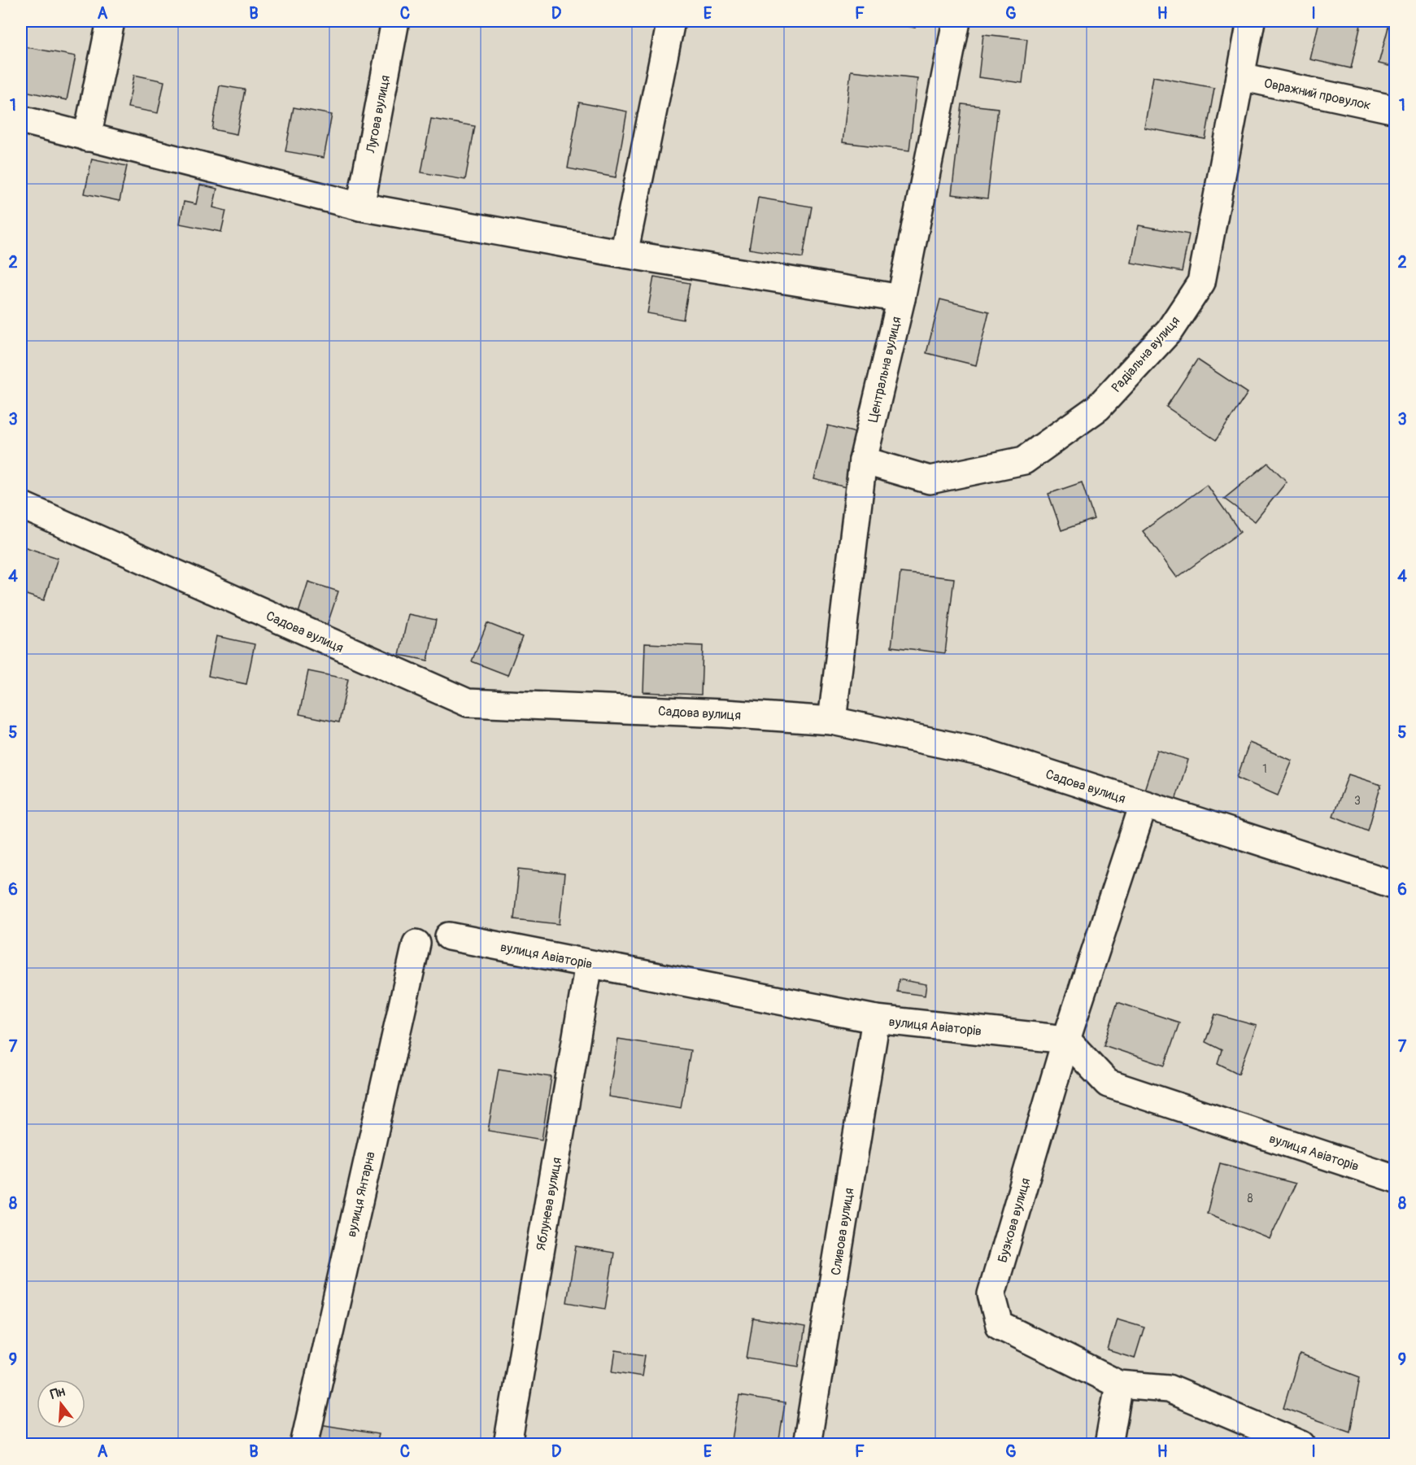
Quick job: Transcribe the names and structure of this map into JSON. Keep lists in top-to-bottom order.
{
  "streets": {
    "street": [
      "Овражний провулок",
      "Лугова вулиця",
      "Радіальна вулиця",
      "Центральна вулиця",
      "Садова вулиця",
      "вулиця Авіаторів",
      "вулиця Янтарна",
      "Яблунева вулиця",
      "Бузкова вулиця",
      "Сливова вулиця"
    ]
  },
  "crossings": [
    ["Овражний провулок", "Радіальна вулиця"],
    ["Радіальна вулиця", "Центральна вулиця"],
    ["Центральна вулиця", "Садова вулиця"],
    ["Садова вулиця", "Бузкова вулиця"],
    ["вулиця Авіаторів", "Яблунева вулиця"],
    ["вулиця Авіаторів", "Бузкова вулиця"],
    ["вулиця Авіаторів", "Сливова вулиця"]
  ],
  "house_numbers": ["1", "3", "8"],
  "north": "top",
  "grid": {
    "columns": [
      "A",
      "B",
      "C",
      "D",
      "E",
      "F",
      "G",
      "H",
      "I"
    ],
    "rows": [
      "1",
      "2",
      "3",
      "4",
      "5",
      "6",
      "7",
      "8",
      "9"
    ]
  }
}
